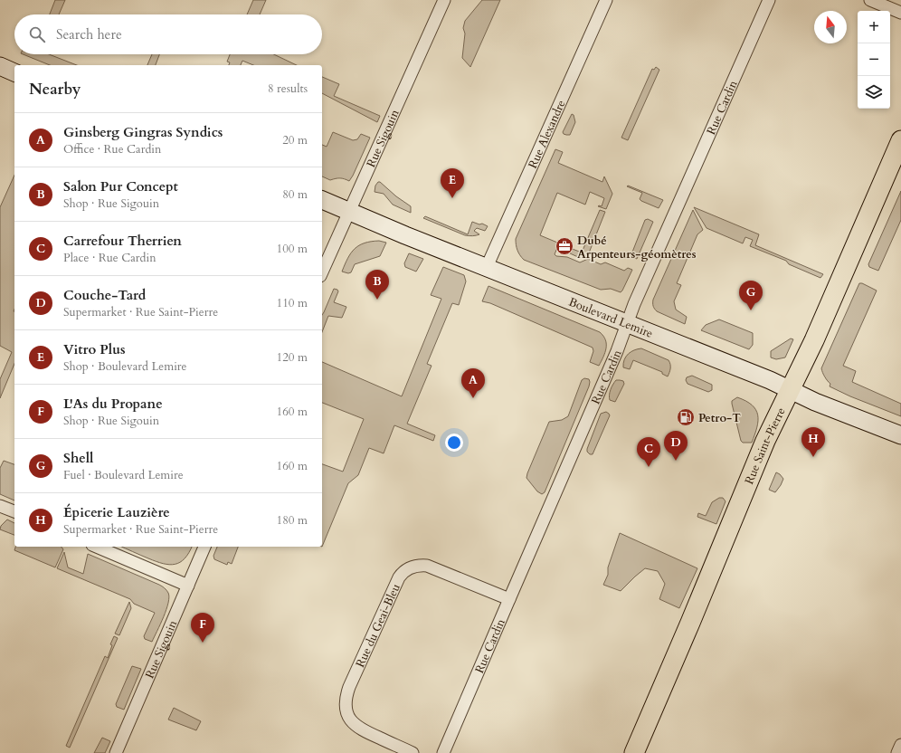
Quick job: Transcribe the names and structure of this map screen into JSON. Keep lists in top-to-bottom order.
{
  "streets": {
    "main road": ["Boulevard Lemire", "Rue Saint-Pierre"],
    "street": [
      "Rue Cardin",
      "Rue Alexandre",
      "Rue Sigouin",
      "Rue du Geai-Bleu"
    ]
  },
  "crossings": [
    ["Rue Cardin", "Boulevard Lemire"],
    ["Rue Cardin", "Rue du Geai-Bleu"],
    ["Rue Alexandre", "Boulevard Lemire"],
    ["Rue Sigouin", "Boulevard Lemire"],
    ["Boulevard Lemire", "Rue Saint-Pierre"]
  ],
  "places": {
    "office": ["Dubé Arpenteurs-géomètres"],
    "fuel station": ["Petro-T"]
  },
  "north": "top",
  "page": {
    "map_buttons": ["+", "−"],
    "search": "Search here",
    "heading": ["Nearby", "8 results"],
    "list": [
      {
        "mark": "A",
        "name": "Ginsberg Gingras Syndics",
        "note": "Office · Rue Cardin",
        "value": "20 m"
      },
      {
        "mark": "B",
        "name": "Salon Pur Concept",
        "note": "Shop · Rue Sigouin",
        "value": "80 m"
      },
      {
        "mark": "C",
        "name": "Carrefour Therrien",
        "note": "Place · Rue Cardin",
        "value": "100 m"
      },
      {
        "mark": "D",
        "name": "Couche-Tard",
        "note": "Supermarket · Rue Saint-Pierre",
        "value": "110 m"
      },
      {
        "mark": "E",
        "name": "Vitro Plus",
        "note": "Shop · Boulevard Lemire",
        "value": "120 m"
      },
      {
        "mark": "F",
        "name": "L'As du Propane",
        "note": "Shop · Rue Sigouin",
        "value": "160 m"
      },
      {
        "mark": "G",
        "name": "Shell",
        "note": "Fuel · Boulevard Lemire",
        "value": "160 m"
      },
      {
        "mark": "H",
        "name": "Épicerie Lauzière",
        "note": "Supermarket · Rue Saint-Pierre",
        "value": "180 m"
      }
    ],
    "pins": [
      "E",
      "B",
      "G",
      "A",
      "H",
      "D",
      "C",
      "F"
    ]
  }
}
